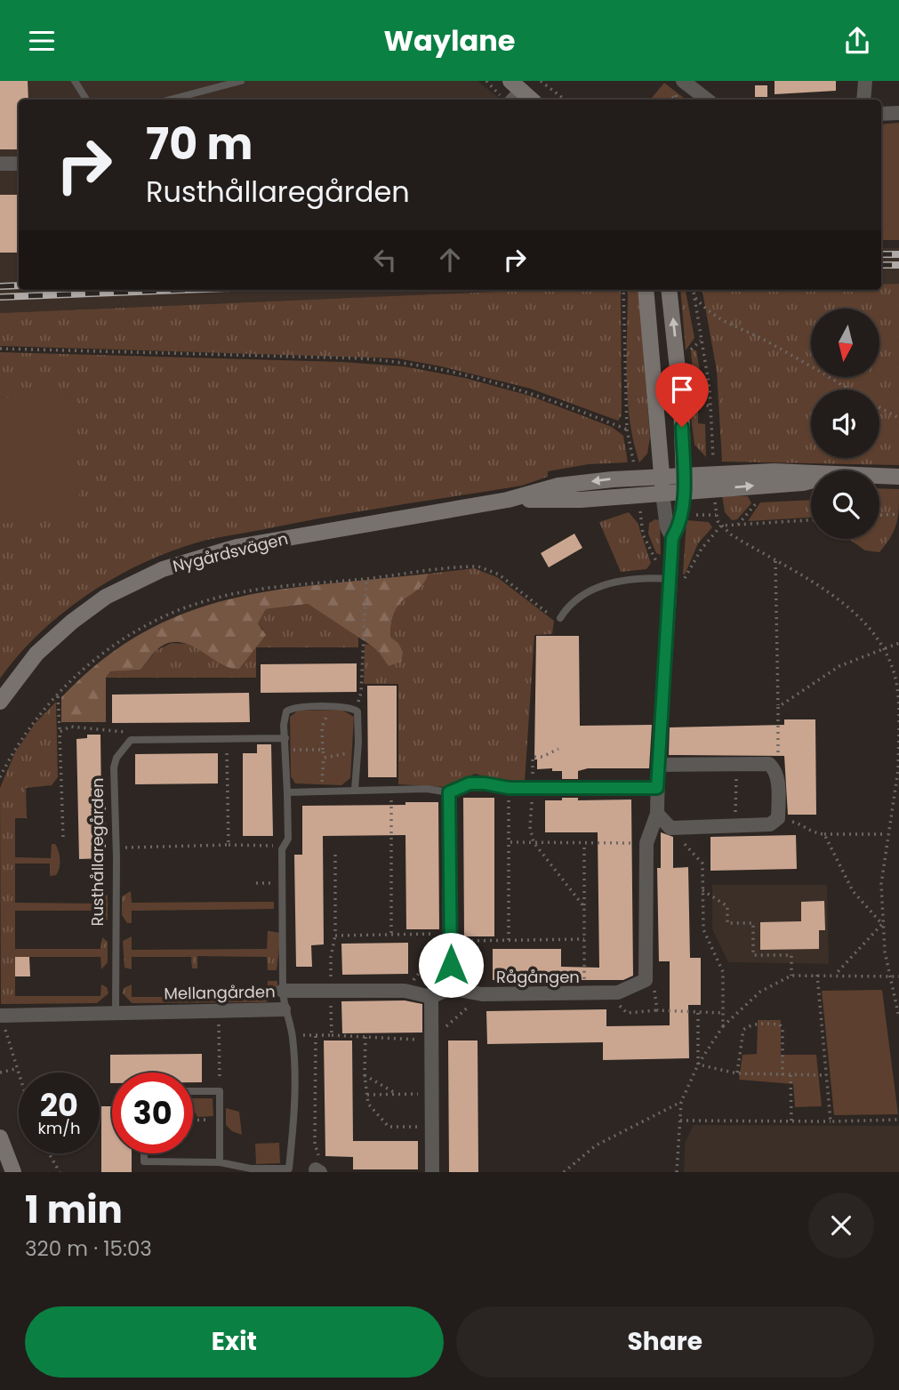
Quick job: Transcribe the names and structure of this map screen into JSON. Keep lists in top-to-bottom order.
{
  "streets": {
    "street": ["Nygårdsvägen", "Rågången", "Mellangården"],
    "lane": ["Rusthållaregården"]
  },
  "crossings": [
    ["Rusthållaregården", "Mellangården"]
  ],
  "north": "bottom",
  "page": {
    "header": "Waylane",
    "turn": ["70 m", "Rusthållaregården"],
    "speed": "20 km/h",
    "limit": "30",
    "heading": ["1 min", "320 m · 15:03"],
    "buttons": ["Exit", "Share"]
  }
}
